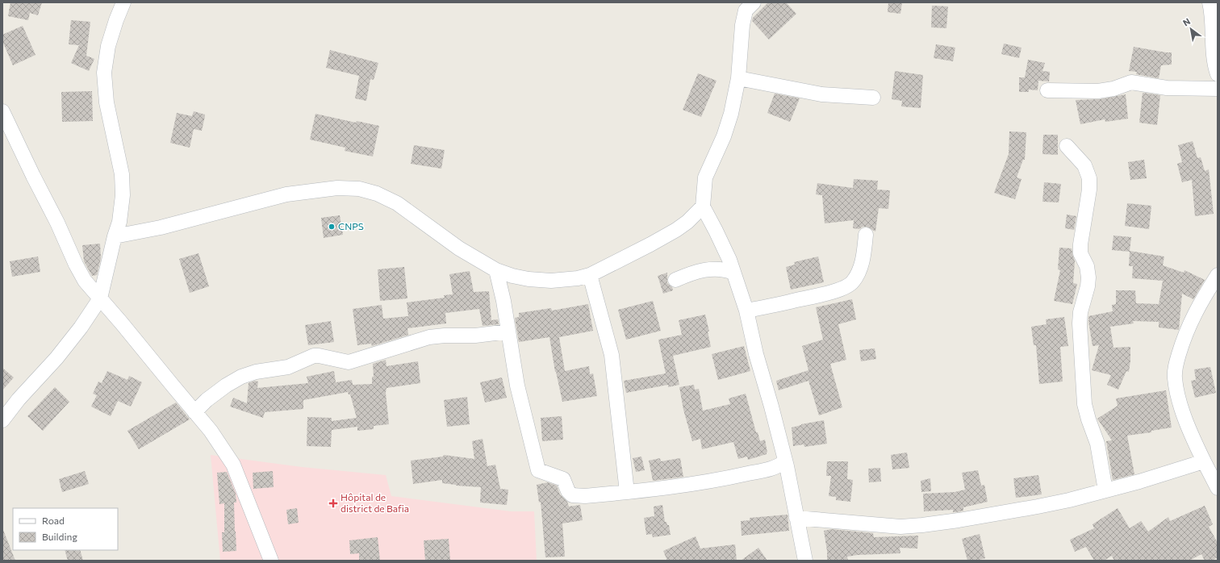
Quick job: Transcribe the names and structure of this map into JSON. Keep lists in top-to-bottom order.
{
  "places": {
    "other": ["CNPS"],
    "health": ["Hôpital de district de Bafia"]
  },
  "legend": ["Road", "Building"],
  "north": "top left"
}
